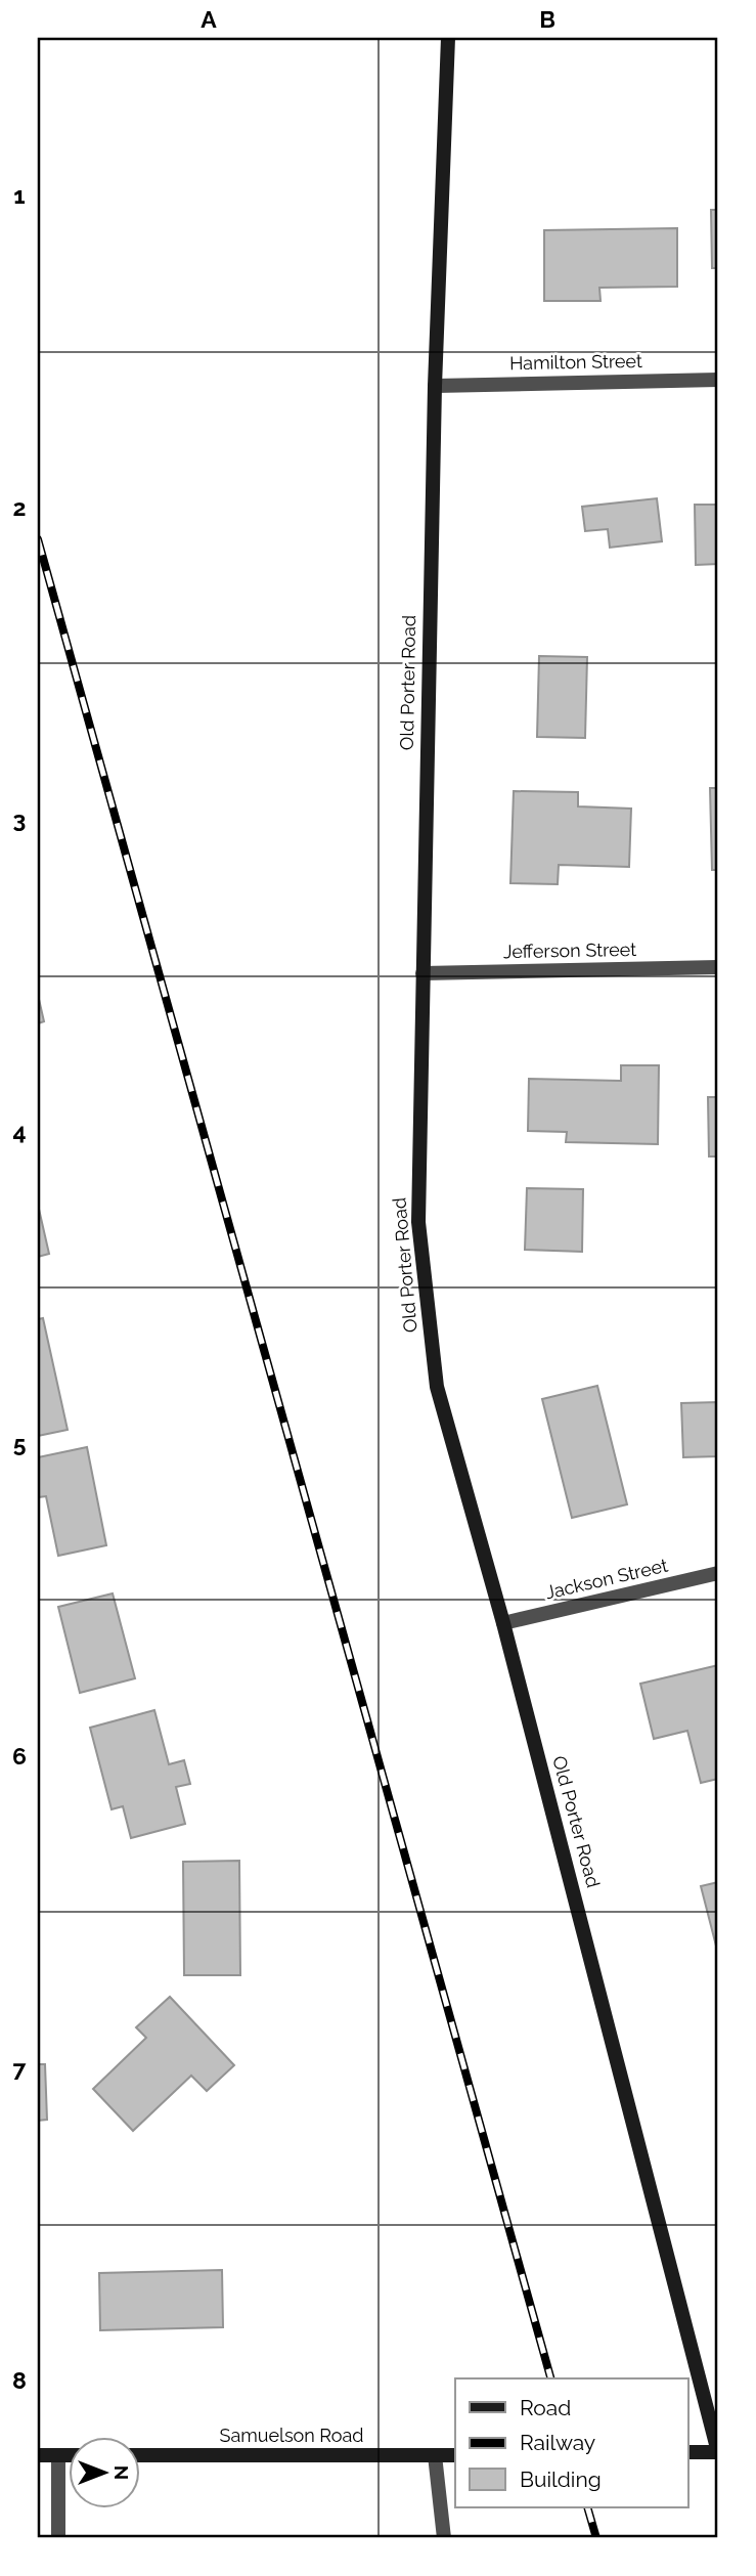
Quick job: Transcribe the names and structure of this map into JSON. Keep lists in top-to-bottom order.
{
  "streets": {
    "street": [
      "Hamilton Street",
      "Old Porter Road",
      "Jefferson Street",
      "Jackson Street",
      "Samuelson Road"
    ]
  },
  "crossings": [
    ["Hamilton Street", "Old Porter Road"],
    ["Old Porter Road", "Jefferson Street"],
    ["Old Porter Road", "Jackson Street"]
  ],
  "legend": ["Road", "Railway", "Building"],
  "north": "right",
  "grid": {
    "columns": ["A", "B"],
    "rows": [
      "1",
      "2",
      "3",
      "4",
      "5",
      "6",
      "7",
      "8"
    ]
  }
}
